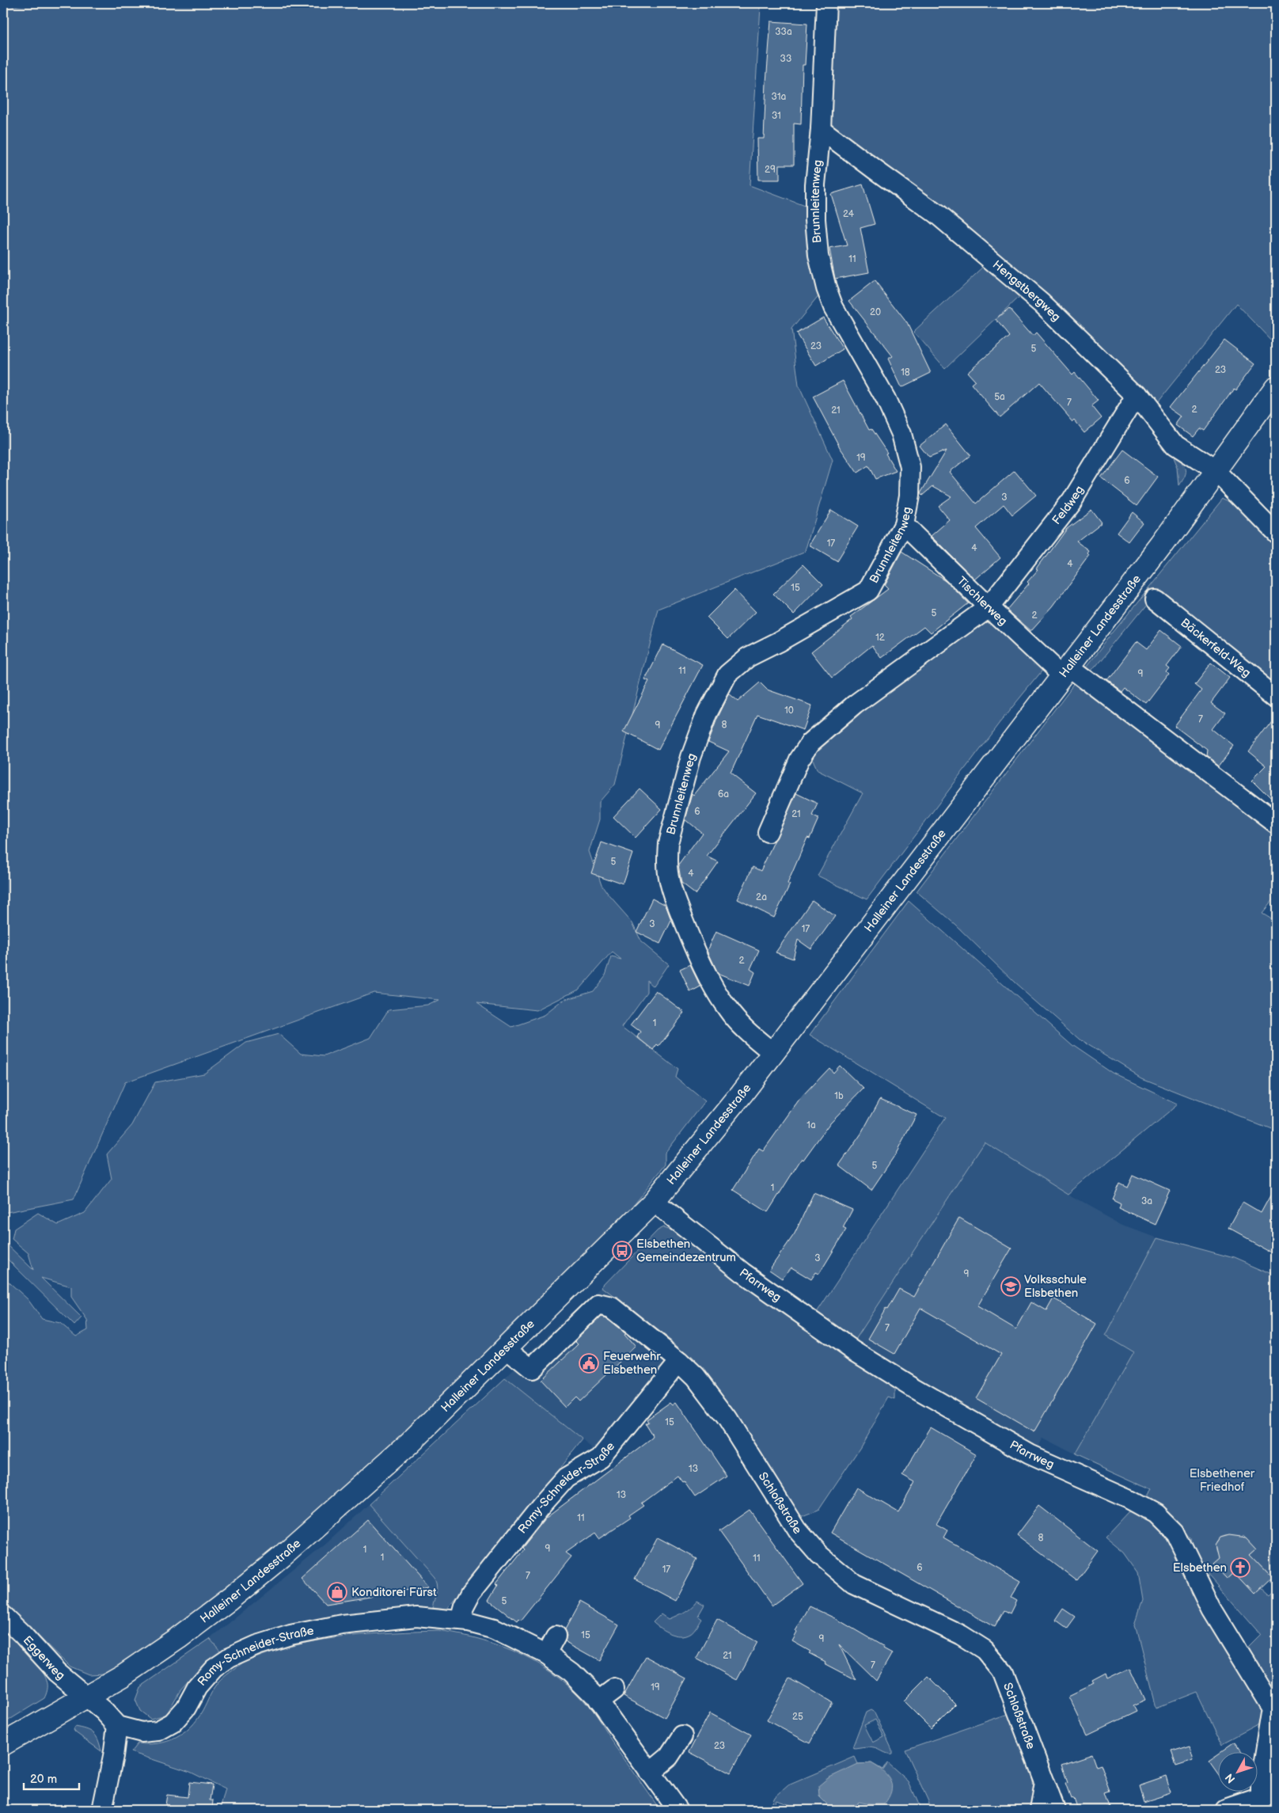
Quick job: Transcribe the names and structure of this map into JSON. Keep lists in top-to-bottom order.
{
  "streets": {
    "main road": ["Halleiner Landesstraße"],
    "street": [
      "Brunnleitenweg",
      "Hengstbergweg",
      "Feldweg",
      "Tischlerweg",
      "Bäckerfeld-Weg",
      "Pfarrweg",
      "Romy-Schneider-Straße",
      "Schloßstraße",
      "Eggerweg"
    ]
  },
  "crossings": [
    ["Brunnleitenweg", "Hengstbergweg"],
    ["Brunnleitenweg", "Tischlerweg"],
    ["Brunnleitenweg", "Halleiner Landesstraße"],
    ["Hengstbergweg", "Feldweg"],
    ["Hengstbergweg", "Halleiner Landesstraße"],
    ["Feldweg", "Tischlerweg"],
    ["Tischlerweg", "Halleiner Landesstraße"],
    ["Halleiner Landesstraße", "Pfarrweg"],
    ["Halleiner Landesstraße", "Romy-Schneider-Straße"],
    ["Halleiner Landesstraße", "Schloßstraße"],
    ["Halleiner Landesstraße", "Eggerweg"],
    ["Romy-Schneider-Straße", "Schloßstraße"],
    ["Romy-Schneider-Straße", "Eggerweg"]
  ],
  "parks": ["Elsbethener Friedhof"],
  "places": {
    "bus stop": ["Elsbethen Gemeindezentrum"],
    "school or university": ["Volksschule Elsbethen"],
    "public building": ["Feuerwehr Elsbethen"],
    "church": ["Elsbethen"],
    "shop": ["Konditorei Fürst"]
  },
  "house_numbers": [
    "33a",
    "33",
    "31a",
    "31",
    "29",
    "24",
    "11",
    "20",
    "23",
    "5",
    "23",
    "18",
    "5a",
    "7",
    "2",
    "21",
    "19",
    "6",
    "3",
    "17",
    "4",
    "4",
    "15",
    "5",
    "2",
    "12",
    "11",
    "9",
    "10",
    "7",
    "8",
    "9",
    "6a",
    "6",
    "21",
    "5",
    "4",
    "2a",
    "3",
    "17",
    "2",
    "1",
    "1b",
    "1a",
    "5",
    "1",
    "3a",
    "3",
    "9",
    "7",
    "15",
    "13",
    "13",
    "11",
    "8",
    "9",
    "1",
    "1",
    "11",
    "6",
    "17",
    "7",
    "5",
    "15",
    "9",
    "21",
    "7",
    "19",
    "25",
    "23"
  ],
  "scale_bar": "20 m",
  "north": "bottom left"
}
